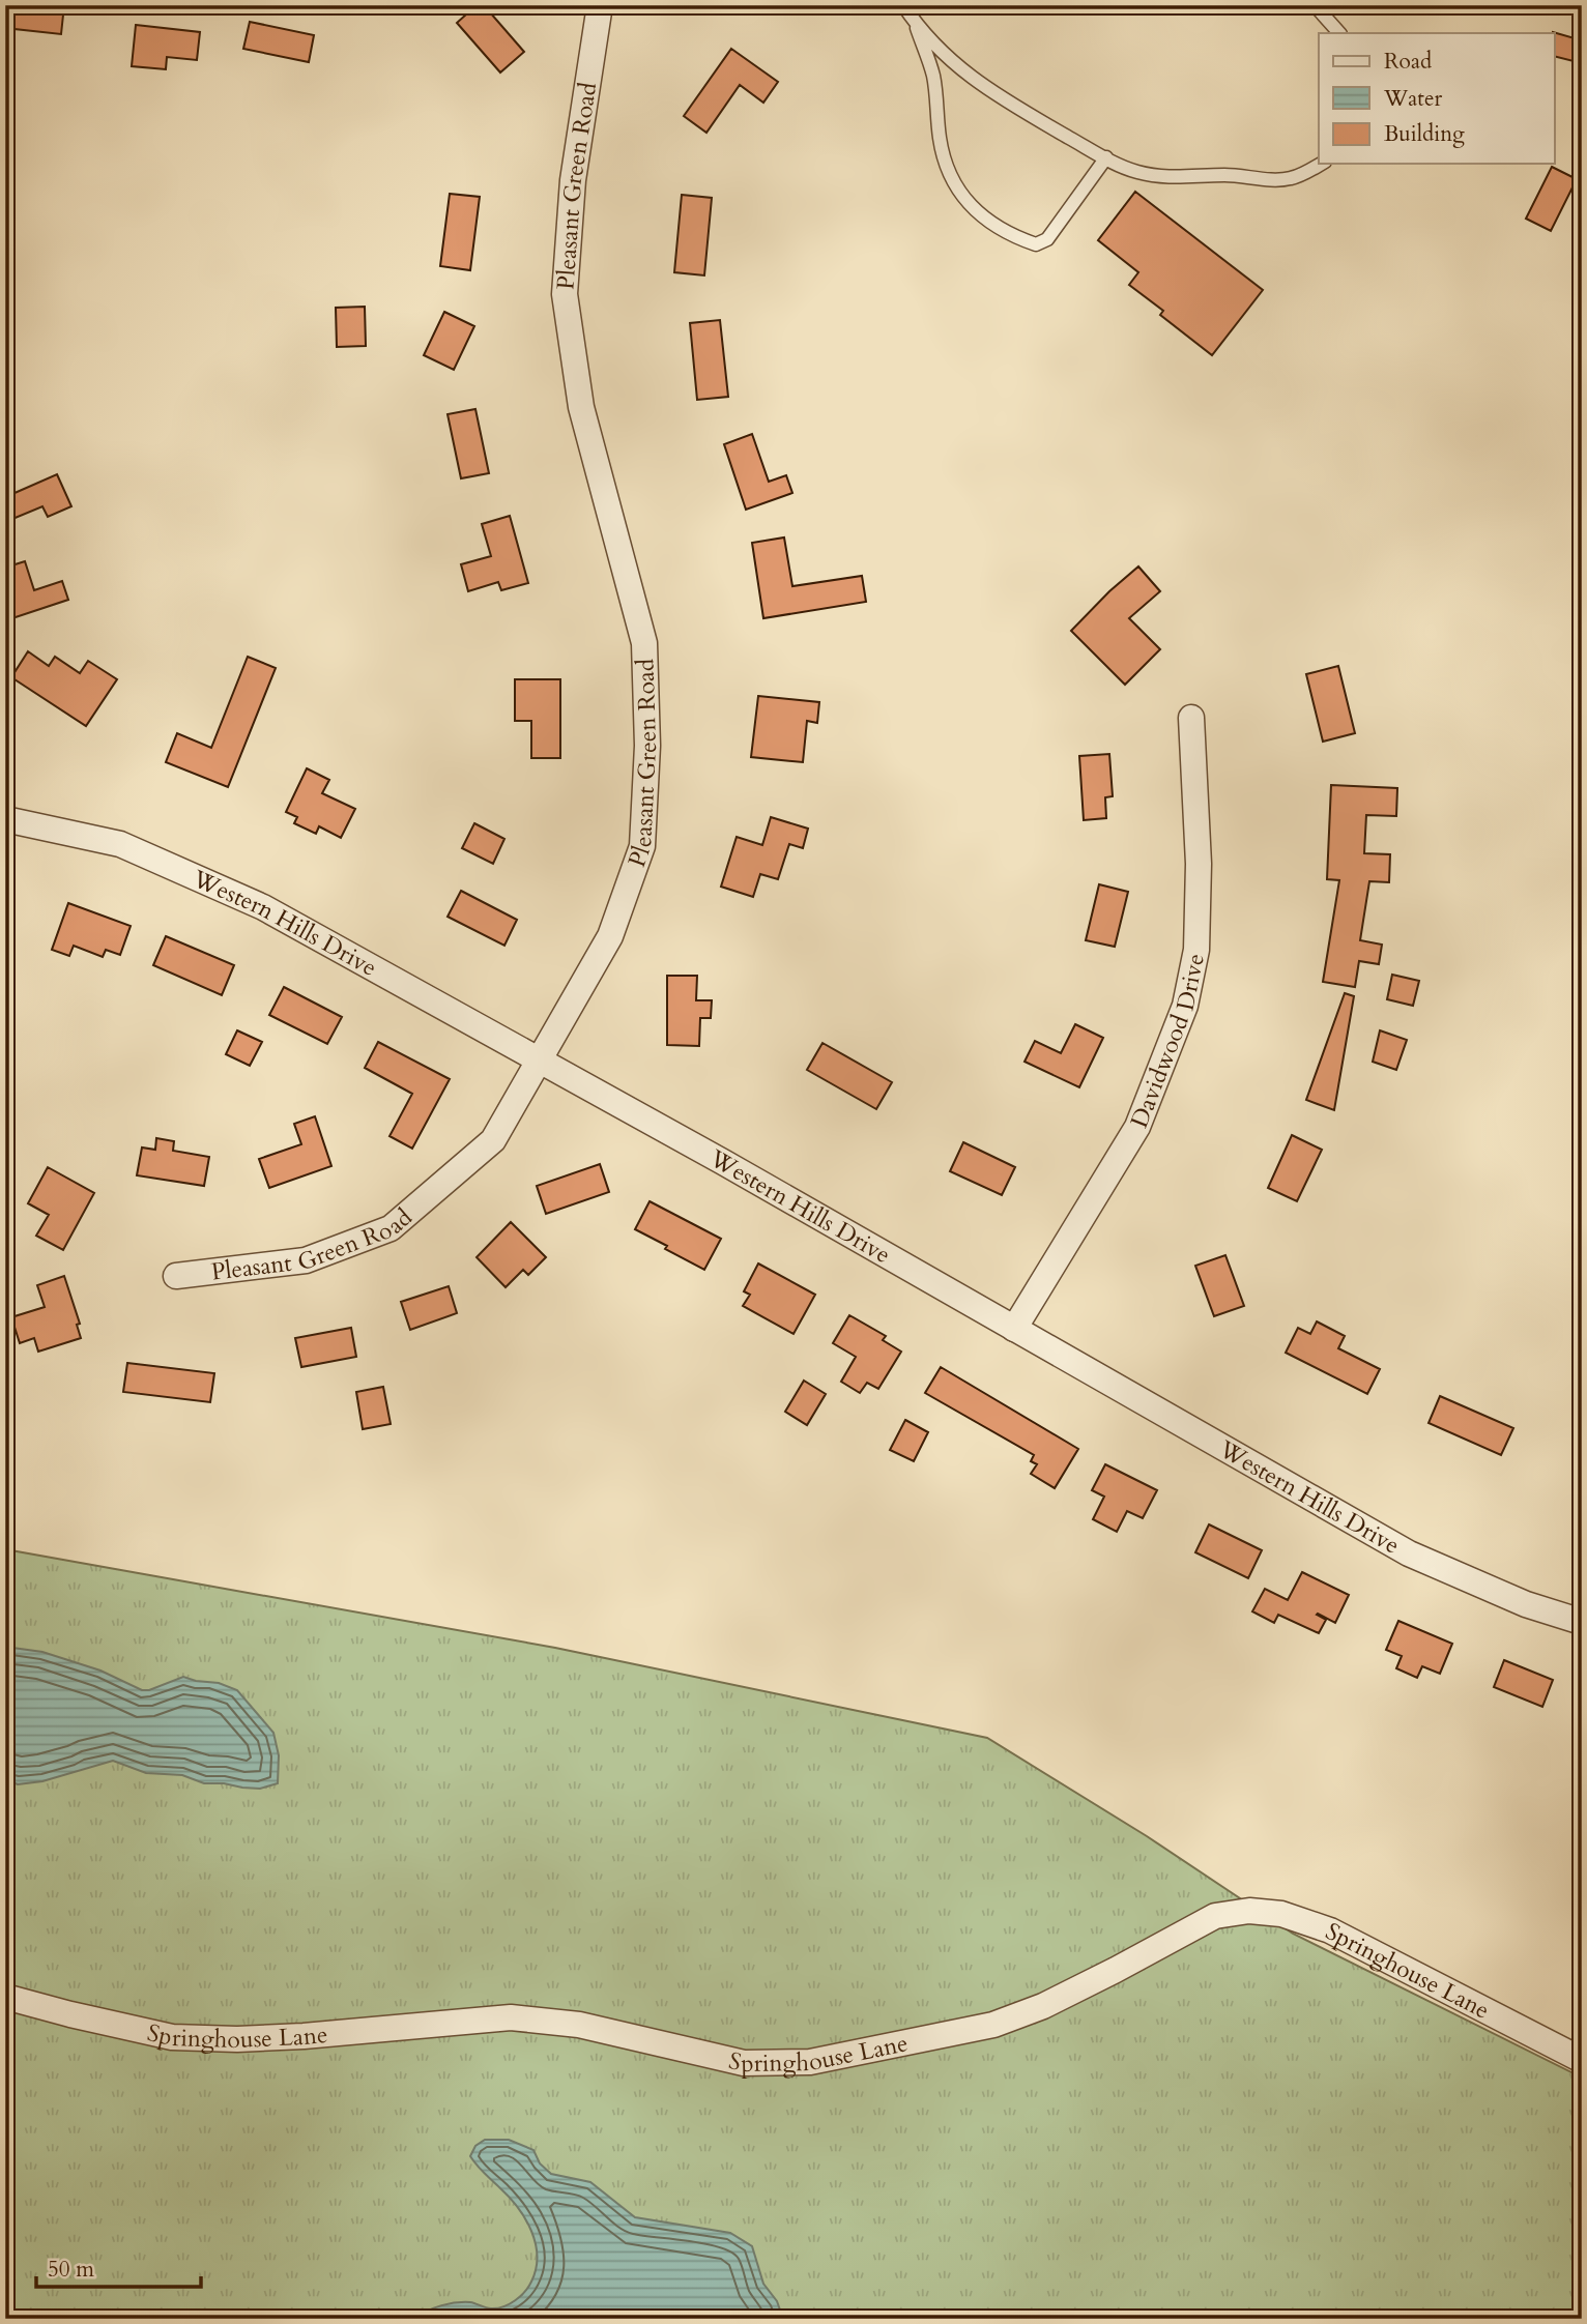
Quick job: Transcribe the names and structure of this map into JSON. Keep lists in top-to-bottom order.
{
  "streets": {
    "street": [
      "Pleasant Green Road",
      "Western Hills Drive",
      "Davidwood Drive",
      "Springhouse Lane"
    ]
  },
  "crossings": [
    ["Pleasant Green Road", "Western Hills Drive"],
    ["Western Hills Drive", "Davidwood Drive"]
  ],
  "legend": ["Road", "Water", "Building"],
  "scale_bar": "50 m"
}
